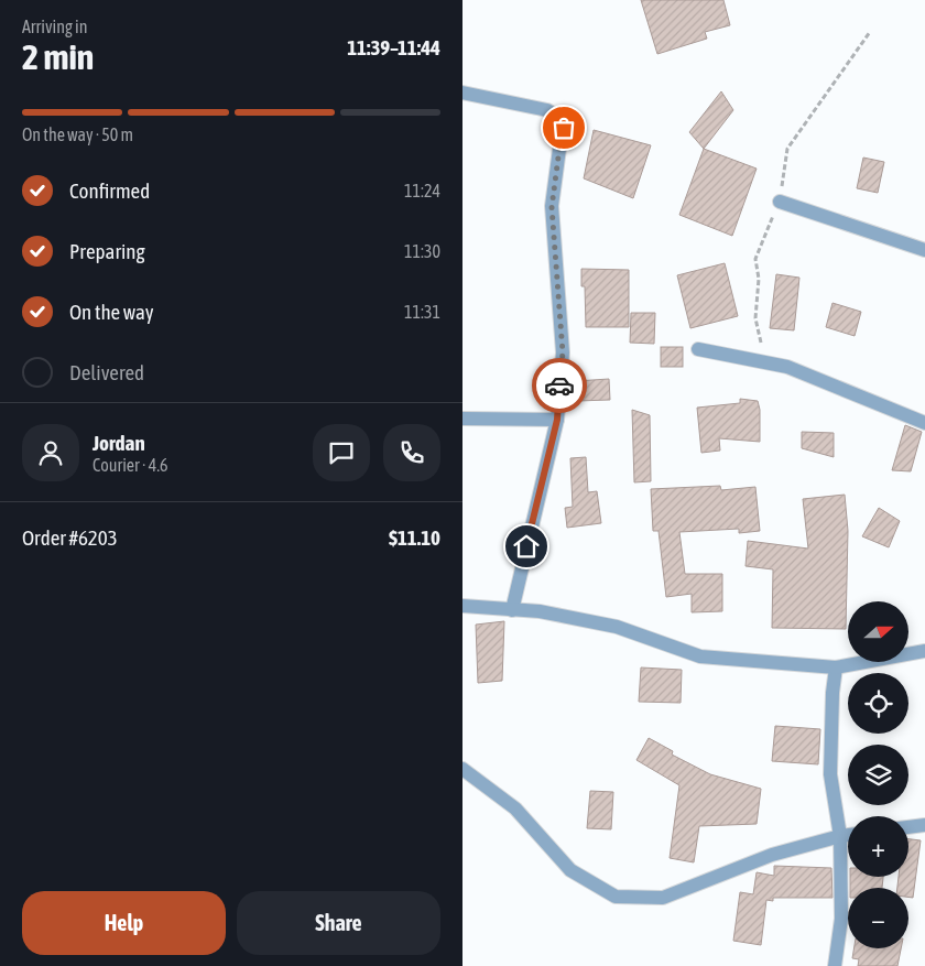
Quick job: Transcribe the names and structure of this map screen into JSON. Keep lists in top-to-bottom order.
{
  "north": "right",
  "page": {
    "heading": ["2 min", "Arriving in", "11:39–11:44"],
    "panel": [
      "Jordan",
      "Courier · 4.6",
      "Order #6203",
      "$11.10"
    ],
    "bar": "On the way · 50 m",
    "list": [
      ["Confirmed", "11:24"],
      ["Preparing", "11:30"],
      ["On the way", "11:31"],
      "Delivered"
    ],
    "map_buttons": ["+", "−"],
    "buttons": ["Help", "Share"]
  }
}
